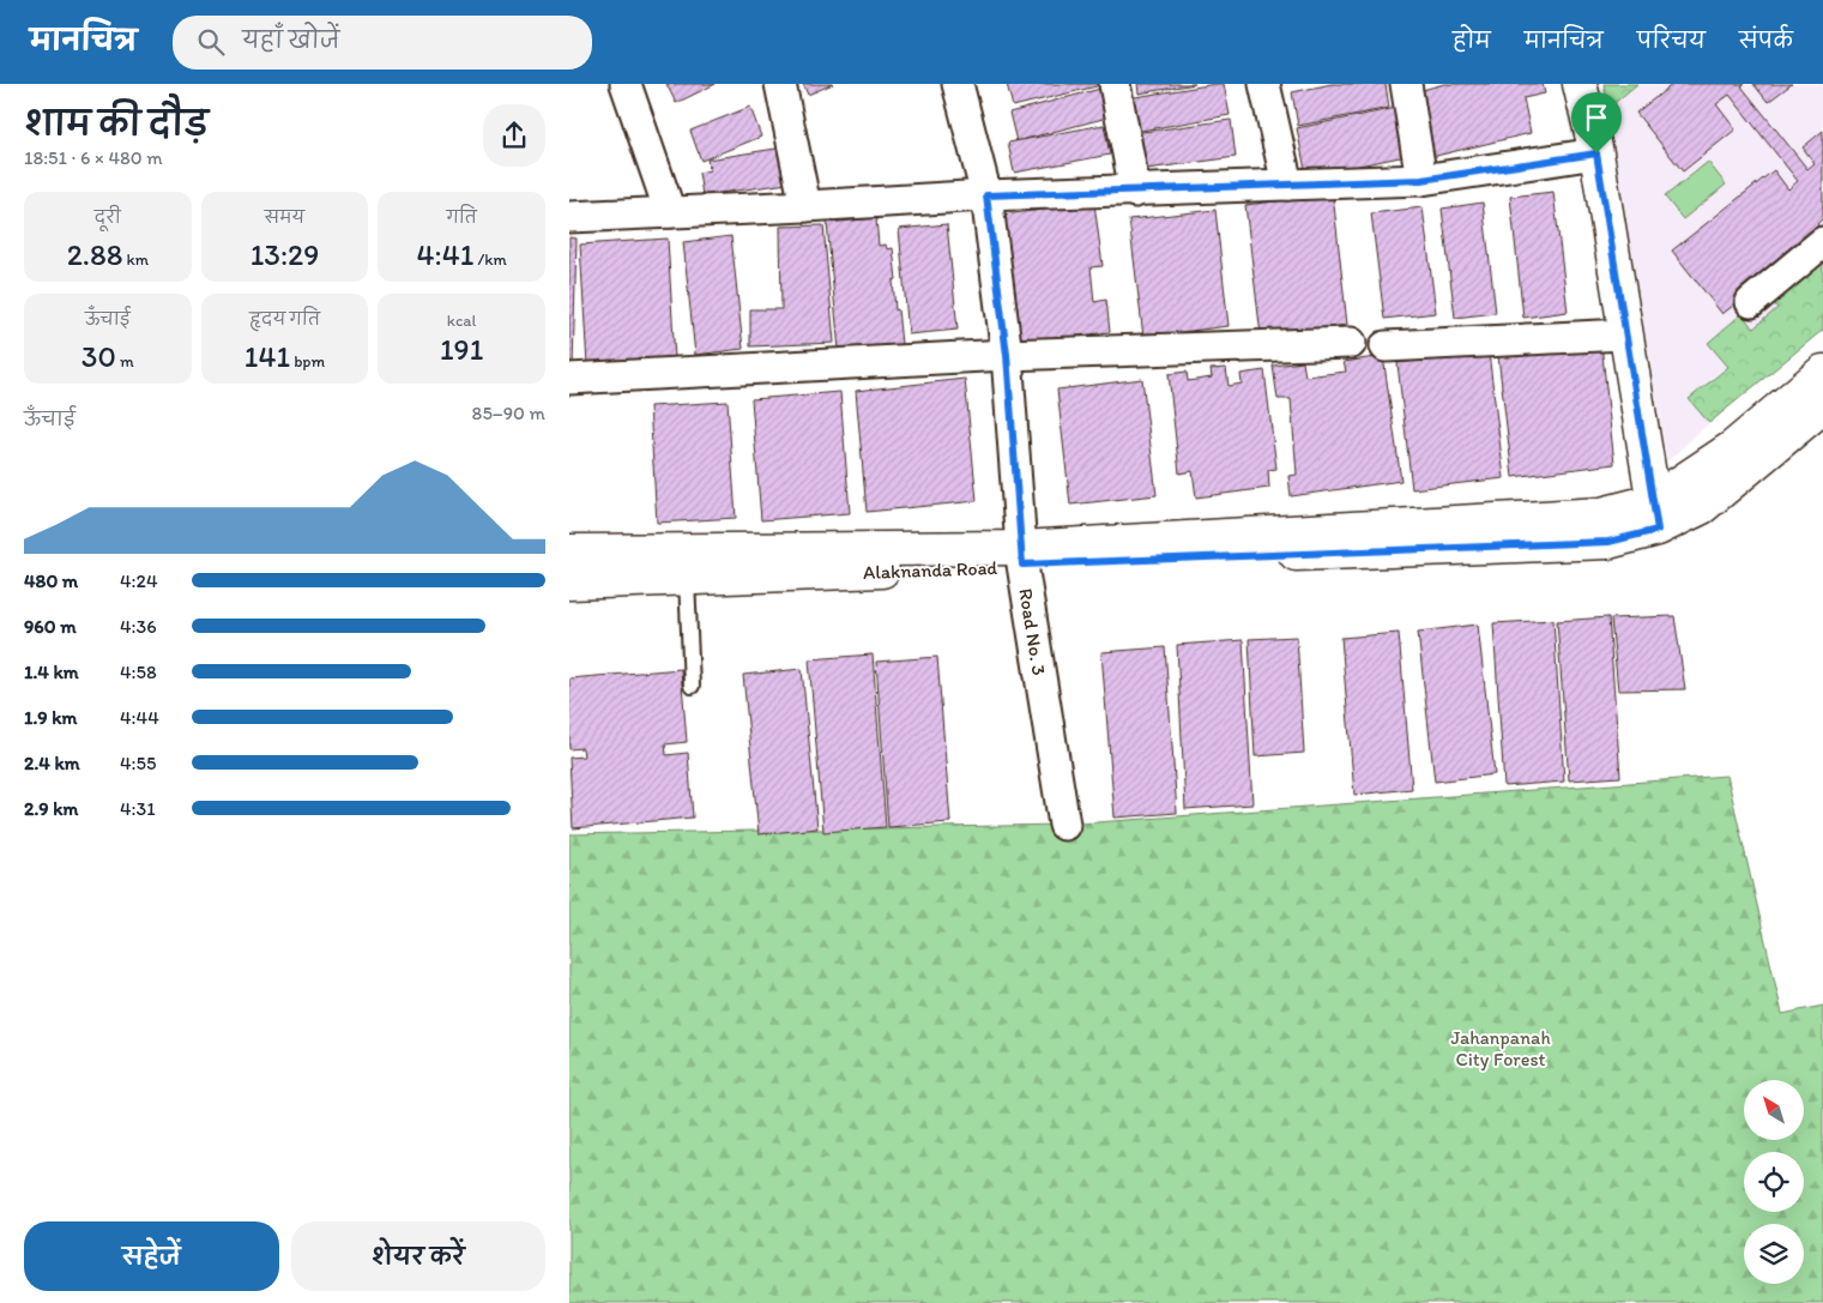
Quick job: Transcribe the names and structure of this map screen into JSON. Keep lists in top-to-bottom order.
{
  "streets": {
    "street": ["Alaknanda Road", "Road No. 3"]
  },
  "crossings": [
    ["Alaknanda Road", "Road No. 3"]
  ],
  "parks": ["Jahanpanah City Forest"],
  "north": "top left",
  "page": {
    "header": "मानचित्र",
    "search": "यहाँ खोजें",
    "nav": [
      "होम",
      "मानचित्र",
      "परिचय",
      "संपर्क"
    ],
    "heading": ["शाम की दौड़", "18:51 · 6 × 480 m"],
    "stats": [
      ["दूरी", "2.88 km"],
      ["समय", "13:29"],
      ["गति", "4:41 /km"],
      ["ऊँचाई", "30 m"],
      ["हृदय गति", "141 bpm"],
      ["kcal", "191"]
    ],
    "chart": ["ऊँचाई", "85–90 m"],
    "list": [
      {
        "name": "480 m",
        "note": "4:24"
      },
      {
        "name": "960 m",
        "note": "4:36"
      },
      {
        "name": "1.4 km",
        "note": "4:58"
      },
      {
        "name": "1.9 km",
        "note": "4:44"
      },
      {
        "name": "2.4 km",
        "note": "4:55"
      },
      {
        "name": "2.9 km",
        "note": "4:31"
      }
    ],
    "buttons": ["सहेजें", "शेयर करें"]
  }
}
